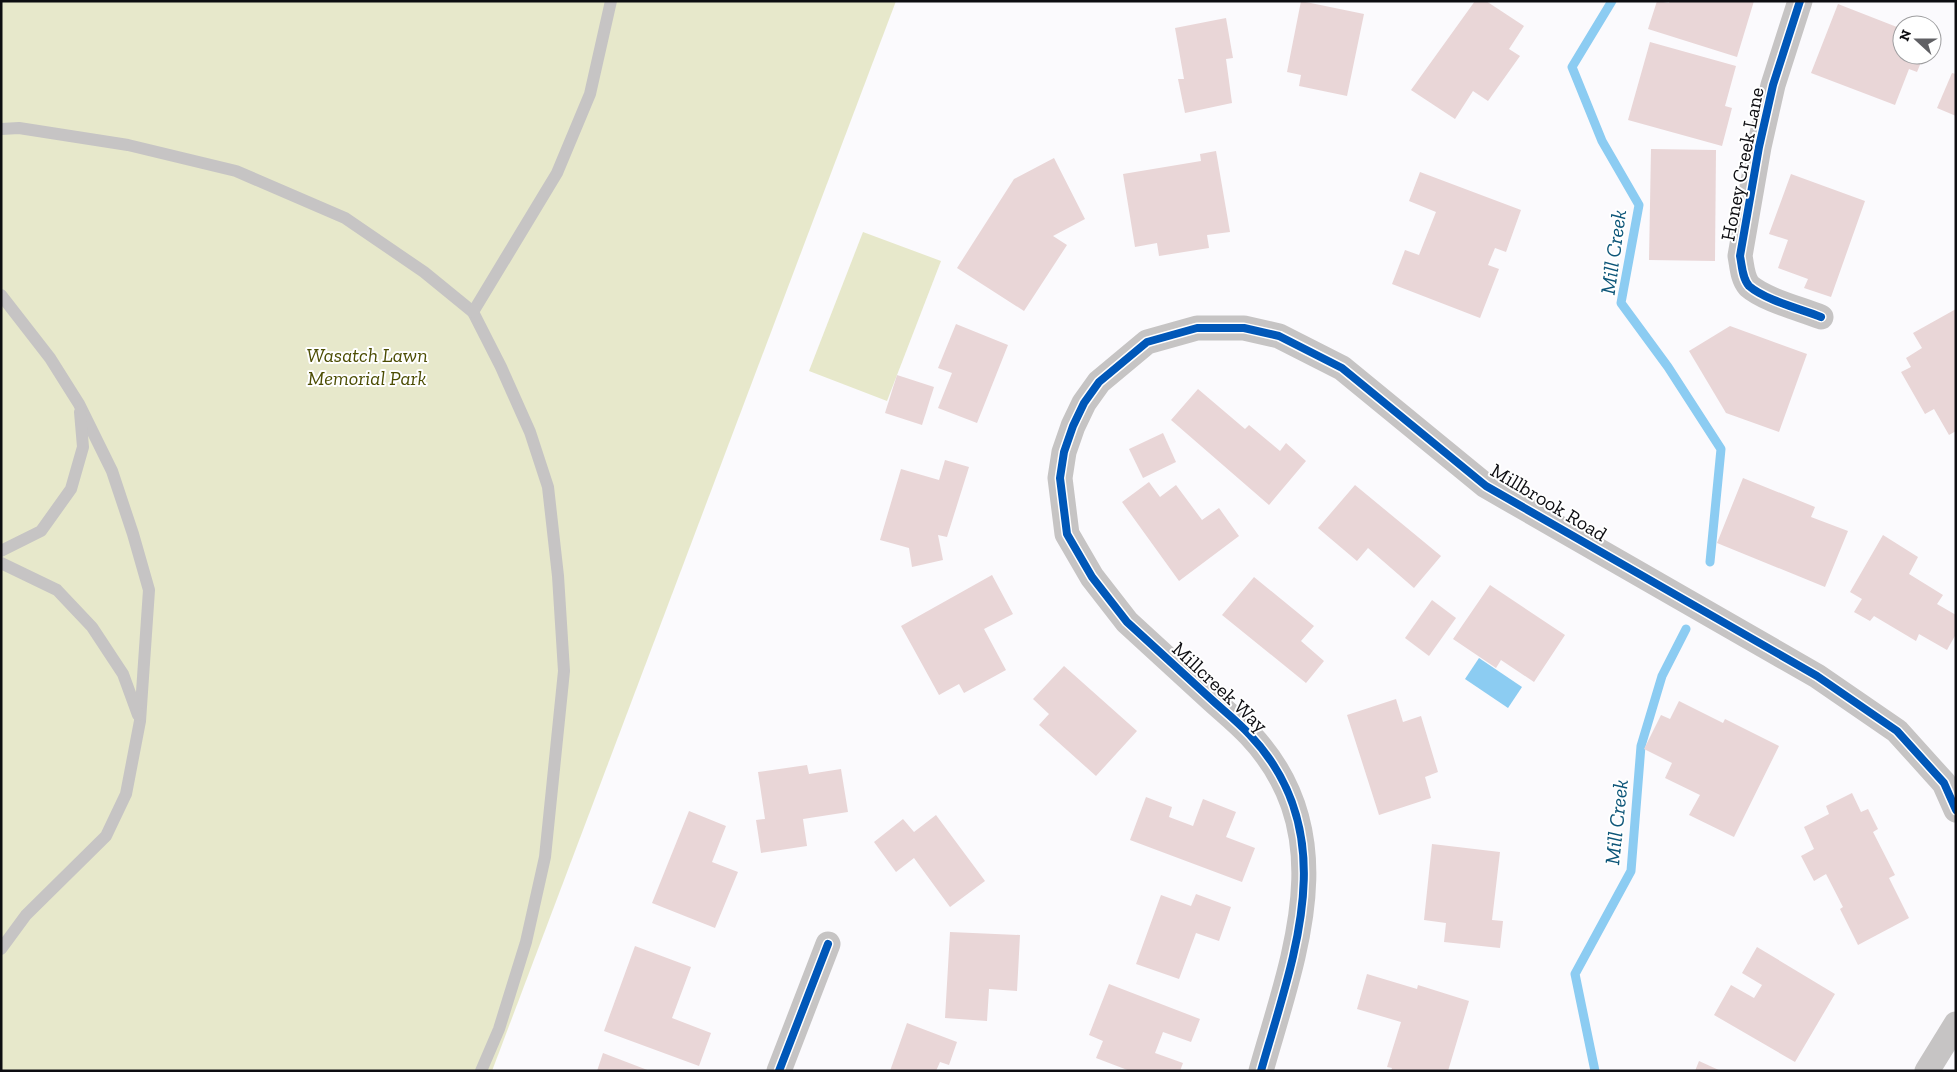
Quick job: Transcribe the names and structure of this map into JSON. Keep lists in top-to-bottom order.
{
  "streets": {
    "street": ["Honey Creek Lane", "Millbrook Road", "Millcreek Way"]
  },
  "crossings": [
    ["Millbrook Road", "Millcreek Way"]
  ],
  "water": ["Mill Creek"],
  "parks": ["Wasatch Lawn Memorial Park"],
  "north": "left"
}
